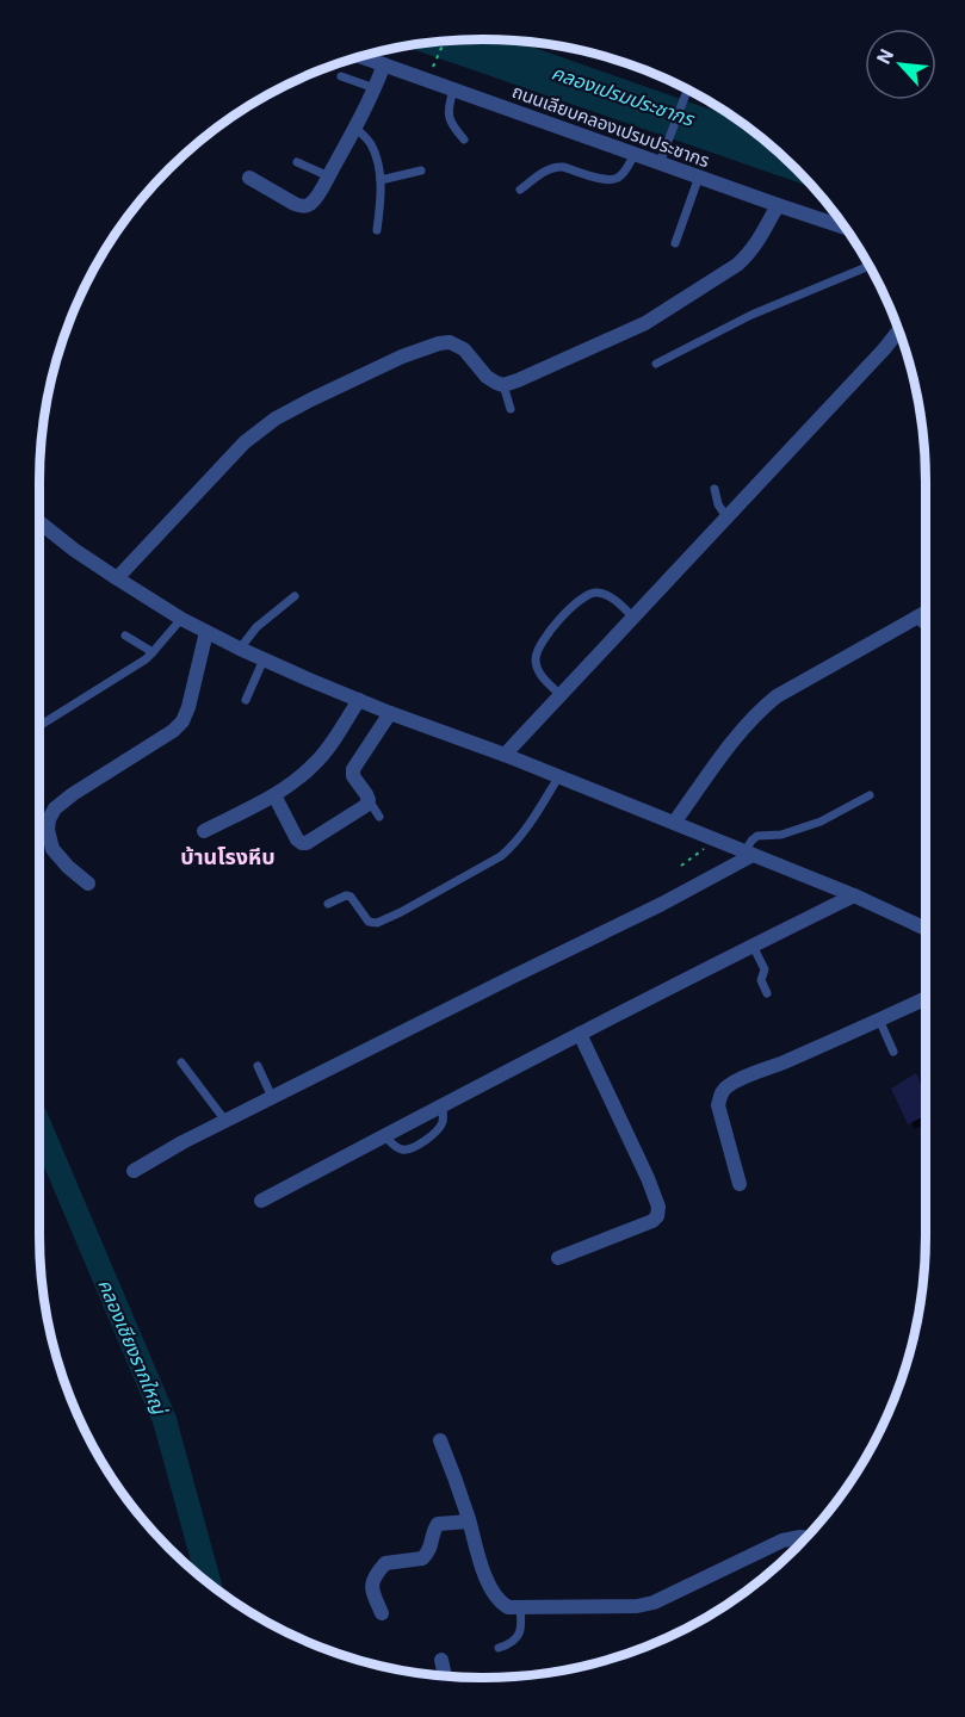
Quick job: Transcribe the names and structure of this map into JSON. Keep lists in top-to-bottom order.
{
  "streets": {
    "street": ["ถนนเลียบคลองเปรมประชากร"]
  },
  "districts": ["บ้านโรงหีบ"],
  "water": ["คลองเปรมประชากร", "คลองเชียงรากใหญ่"],
  "north": "top left"
}
